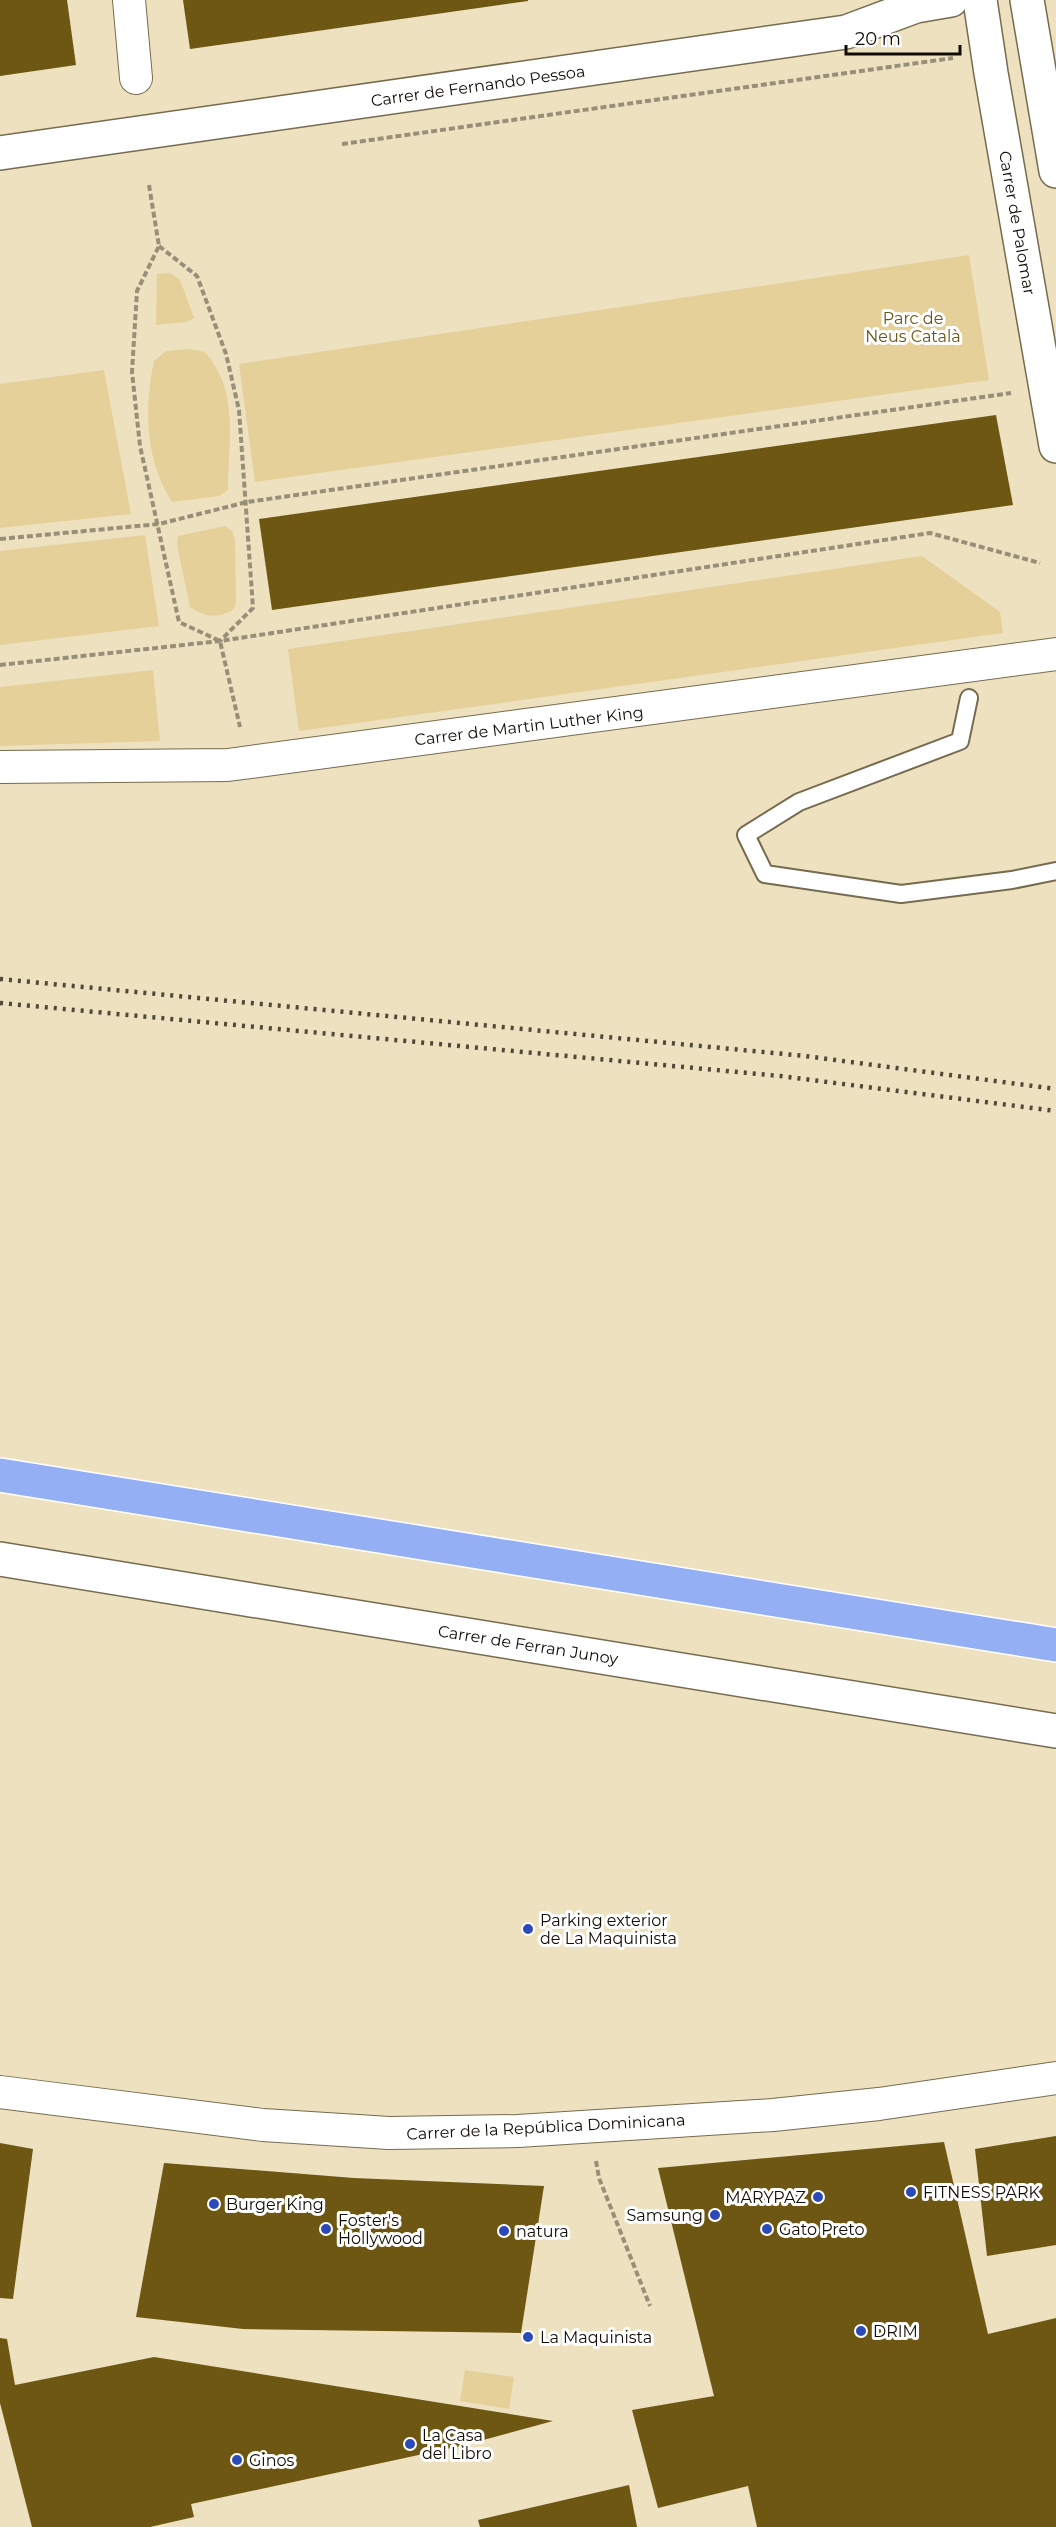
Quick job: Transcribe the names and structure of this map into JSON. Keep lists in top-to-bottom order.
{
  "streets": {
    "main road": ["Carrer de Fernando Pessoa", "Carrer de Palomar", "Carrer de Ferran Junoy"],
    "street": ["Carrer de Martin Luther King", "Carrer de la República Dominicana"]
  },
  "parks": ["Parc de Neus Català"],
  "places": [
    "Parking exterior de La Maquinista",
    "FITNESS PARK",
    "MARYPAZ",
    "Burger King",
    "Samsung",
    "Foster's Hollywood",
    "Gato Preto",
    "natura",
    "DRIM",
    "La Maquinista",
    "La Casa del Libro",
    "Ginos"
  ],
  "scale_bar": "20 m"
}
